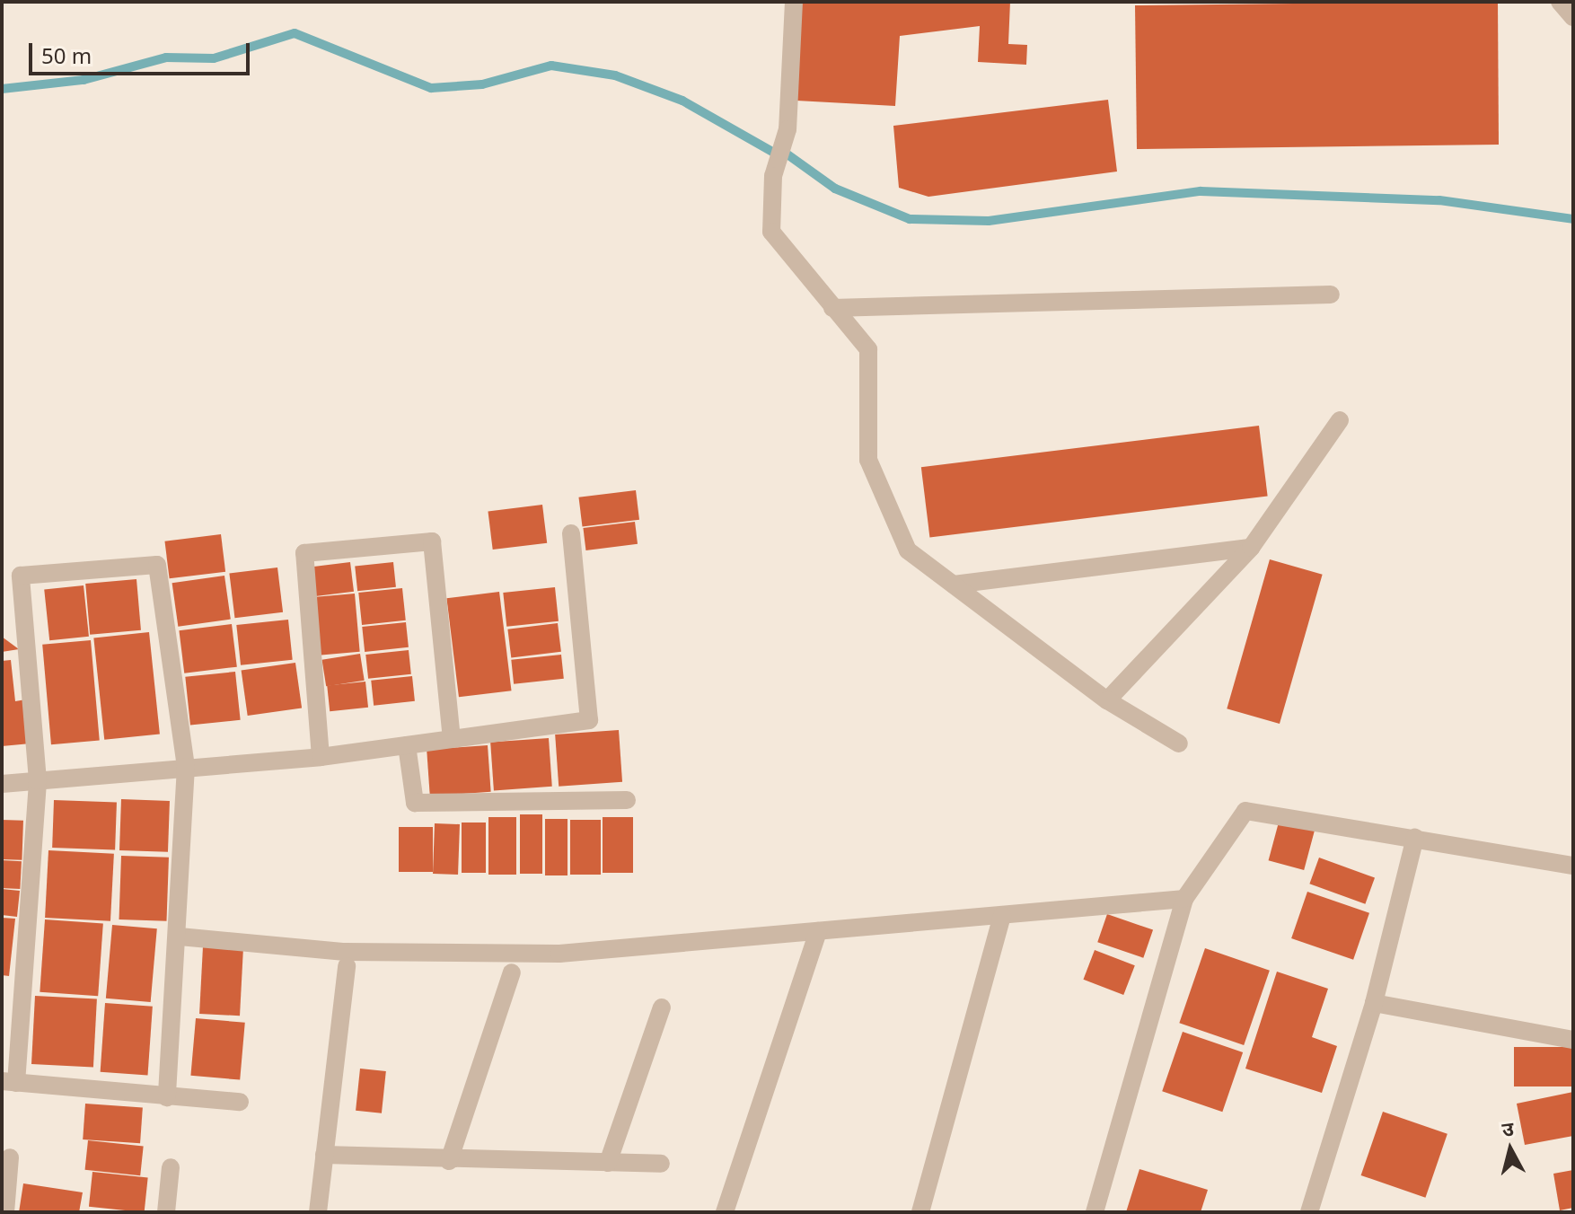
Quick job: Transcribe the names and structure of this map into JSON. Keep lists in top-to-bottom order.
{
  "scale_bar": "50 m",
  "north": "top"
}
